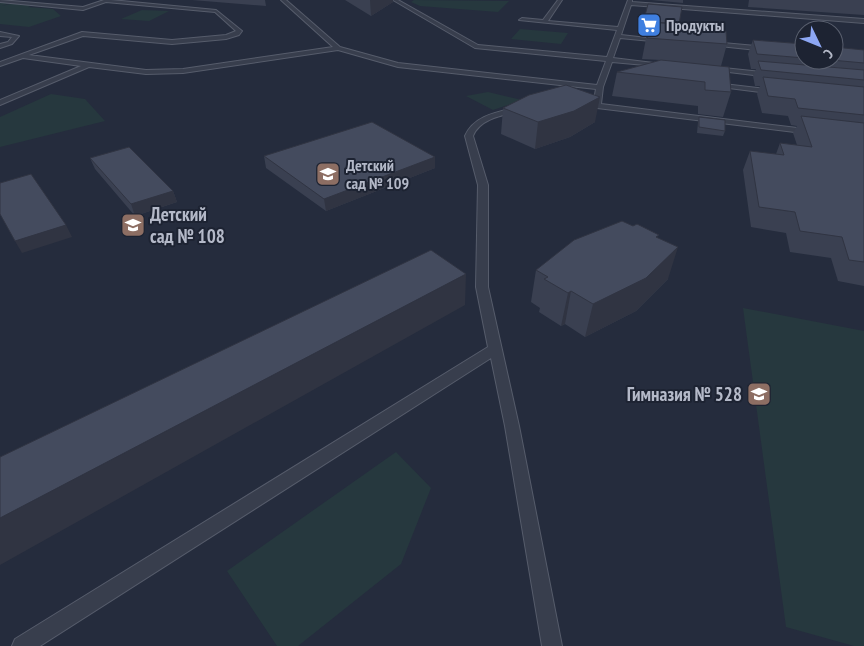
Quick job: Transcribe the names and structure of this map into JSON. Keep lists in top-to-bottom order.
{
  "places": {
    "supermarket": ["Продукты"],
    "school or university": ["Детский сад № 109", "Детский сад № 108", "Гимназия № 528"]
  },
  "north": "bottom right"
}
